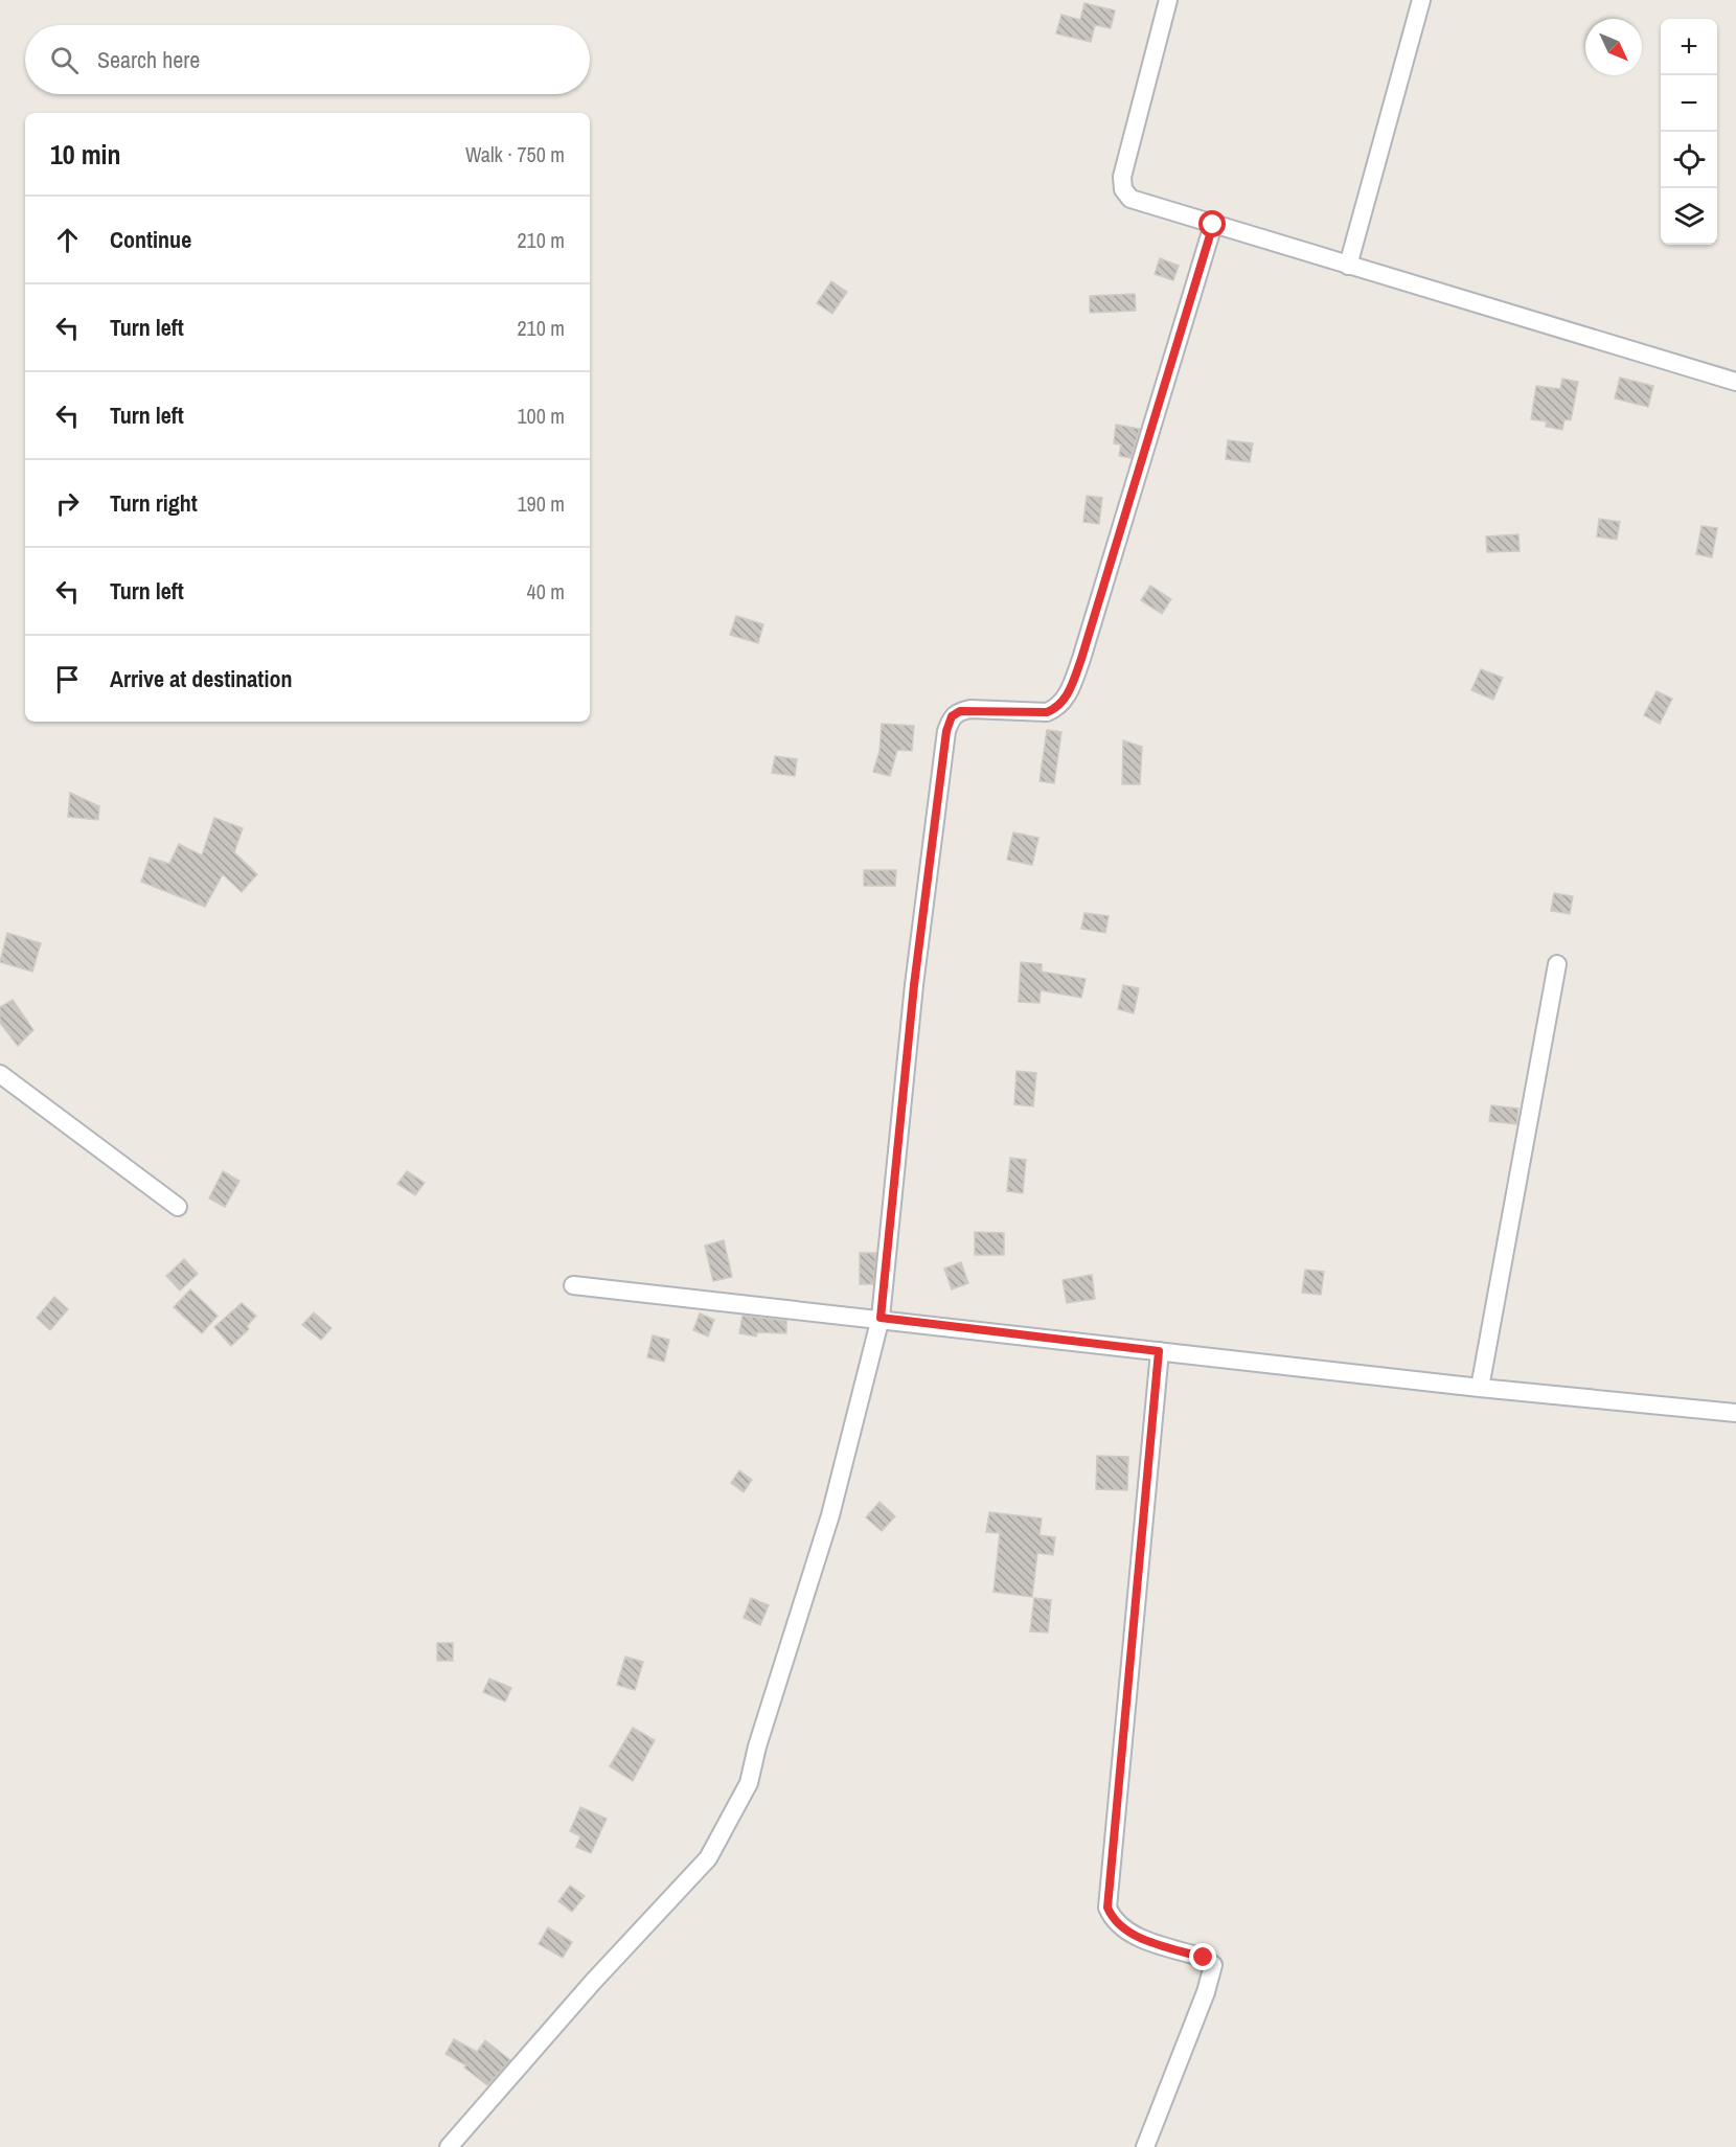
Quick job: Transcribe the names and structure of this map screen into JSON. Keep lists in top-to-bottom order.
{
  "north": "bottom right",
  "page": {
    "map_buttons": ["+", "−"],
    "search": "Search here",
    "heading": ["10 min", "Walk · 750 m"],
    "list": [
      ["Continue", "210 m"],
      ["Turn left", "210 m"],
      ["Turn left", "100 m"],
      ["Turn right", "190 m"],
      ["Turn left", "40 m"],
      "Arrive at destination"
    ]
  }
}
